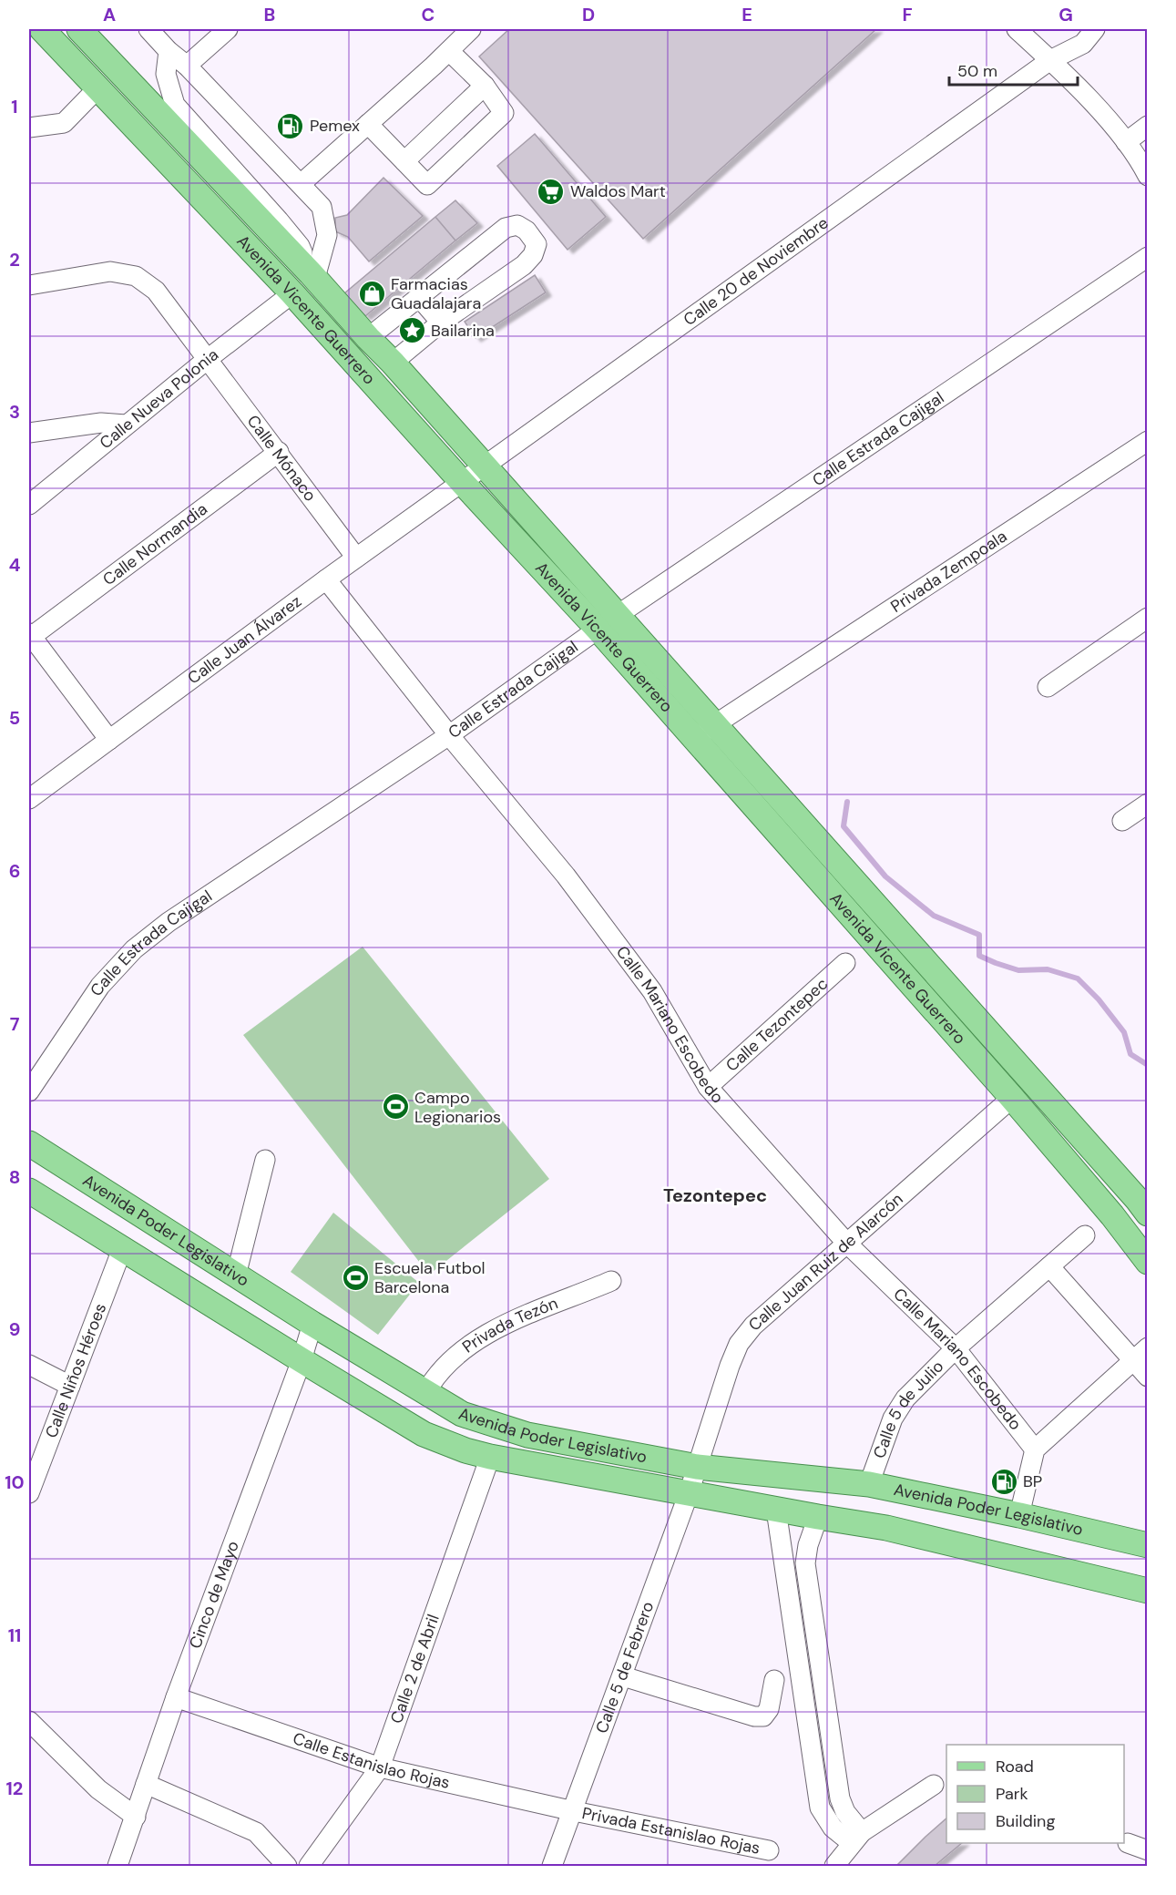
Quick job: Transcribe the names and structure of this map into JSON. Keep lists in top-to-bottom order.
{
  "streets": {
    "main road": ["Avenida Vicente Guerrero", "Avenida Poder Legislativo"],
    "street": [
      "Calle 20 de Noviembre",
      "Calle Nueva Polonia",
      "Calle Estrada Cajigal",
      "Calle Mónaco",
      "Calle Normandia",
      "Privada Zempoala",
      "Calle Juan Álvarez",
      "Calle Mariano Escobedo",
      "Calle Tezontepec",
      "Calle Juan Ruiz de Alarcón",
      "Privada Tezón",
      "Calle Niños Héroes",
      "Calle 5 de Julio",
      "Cinco de Mayo",
      "Calle 5 de Febrero",
      "Calle 2 de Abril",
      "Calle Estanislao Rojas",
      "Privada Estanislao Rojas"
    ]
  },
  "crossings": [
    ["Calle 20 de Noviembre", "Avenida Vicente Guerrero"],
    ["Calle 20 de Noviembre", "Calle Juan Álvarez"],
    ["Avenida Vicente Guerrero", "Calle Nueva Polonia"],
    ["Avenida Vicente Guerrero", "Calle Estrada Cajigal"],
    ["Avenida Vicente Guerrero", "Privada Zempoala"],
    ["Avenida Vicente Guerrero", "Calle Juan Álvarez"],
    ["Avenida Vicente Guerrero", "Calle Juan Ruiz de Alarcón"],
    ["Calle Nueva Polonia", "Calle Mónaco"],
    ["Calle Estrada Cajigal", "Calle Mariano Escobedo"],
    ["Calle Mónaco", "Calle Normandia"],
    ["Calle Mónaco", "Calle Juan Álvarez"],
    ["Calle Juan Álvarez", "Calle Mariano Escobedo"],
    ["Calle Mariano Escobedo", "Calle Tezontepec"],
    ["Calle Mariano Escobedo", "Calle Juan Ruiz de Alarcón"],
    ["Calle Mariano Escobedo", "Calle 5 de Julio"],
    ["Avenida Poder Legislativo", "Calle Juan Ruiz de Alarcón"],
    ["Avenida Poder Legislativo", "Privada Tezón"],
    ["Avenida Poder Legislativo", "Calle Niños Héroes"],
    ["Avenida Poder Legislativo", "Calle 5 de Julio"],
    ["Avenida Poder Legislativo", "Cinco de Mayo"],
    ["Avenida Poder Legislativo", "Calle 5 de Febrero"],
    ["Avenida Poder Legislativo", "Calle 2 de Abril"],
    ["Calle Juan Ruiz de Alarcón", "Calle 5 de Febrero"],
    ["Cinco de Mayo", "Calle Estanislao Rojas"],
    ["Calle 5 de Febrero", "Calle Estanislao Rojas"],
    ["Calle 5 de Febrero", "Privada Estanislao Rojas"],
    ["Calle 2 de Abril", "Calle Estanislao Rojas"],
    ["Calle Estanislao Rojas", "Privada Estanislao Rojas"]
  ],
  "districts": ["Tezontepec"],
  "places": {
    "fuel station": ["Pemex", "BP"],
    "supermarket": ["Waldos Mart"],
    "shop": ["Farmacias Guadalajara"],
    "place": ["Bailarina"],
    "sports": ["Campo Legionarios", "Escuela Futbol Barcelona"]
  },
  "legend": ["Road", "Park", "Building"],
  "scale_bar": "50 m",
  "grid": {
    "columns": [
      "A",
      "B",
      "C",
      "D",
      "E",
      "F",
      "G"
    ],
    "rows": [
      "1",
      "2",
      "3",
      "4",
      "5",
      "6",
      "7",
      "8",
      "9",
      "10",
      "11",
      "12"
    ]
  }
}
